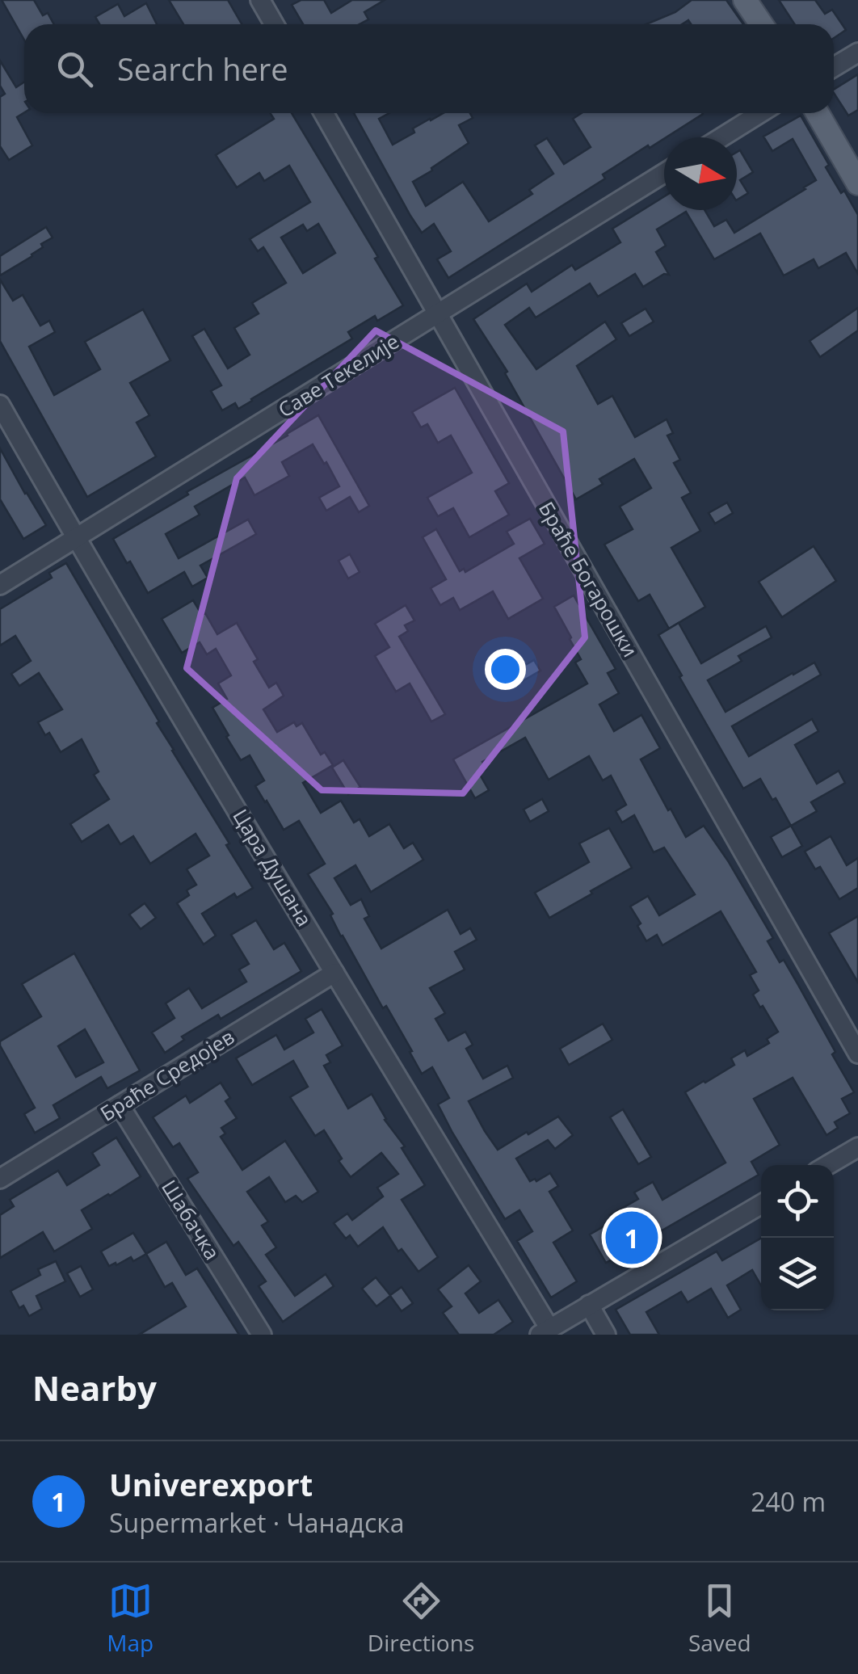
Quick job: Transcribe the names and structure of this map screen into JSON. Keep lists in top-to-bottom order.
{
  "streets": {
    "street": [
      "Саве Текелије",
      "Браће Богарошки",
      "Цара Душана",
      "Браће Средојев",
      "Шабачка"
    ]
  },
  "crossings": [
    ["Саве Текелије", "Браће Богарошки"],
    ["Саве Текелије", "Цара Душана"],
    ["Цара Душана", "Браће Средојев"],
    ["Браће Средојев", "Шабачка"]
  ],
  "north": "right",
  "page": {
    "search": "Search here",
    "pins": "1",
    "heading": "Nearby",
    "list": [
      {
        "mark": "1",
        "name": "Univerexport",
        "note": "Supermarket · Чанадска",
        "value": "240 m"
      }
    ],
    "nav": ["Map", "Directions", "Saved"]
  }
}
